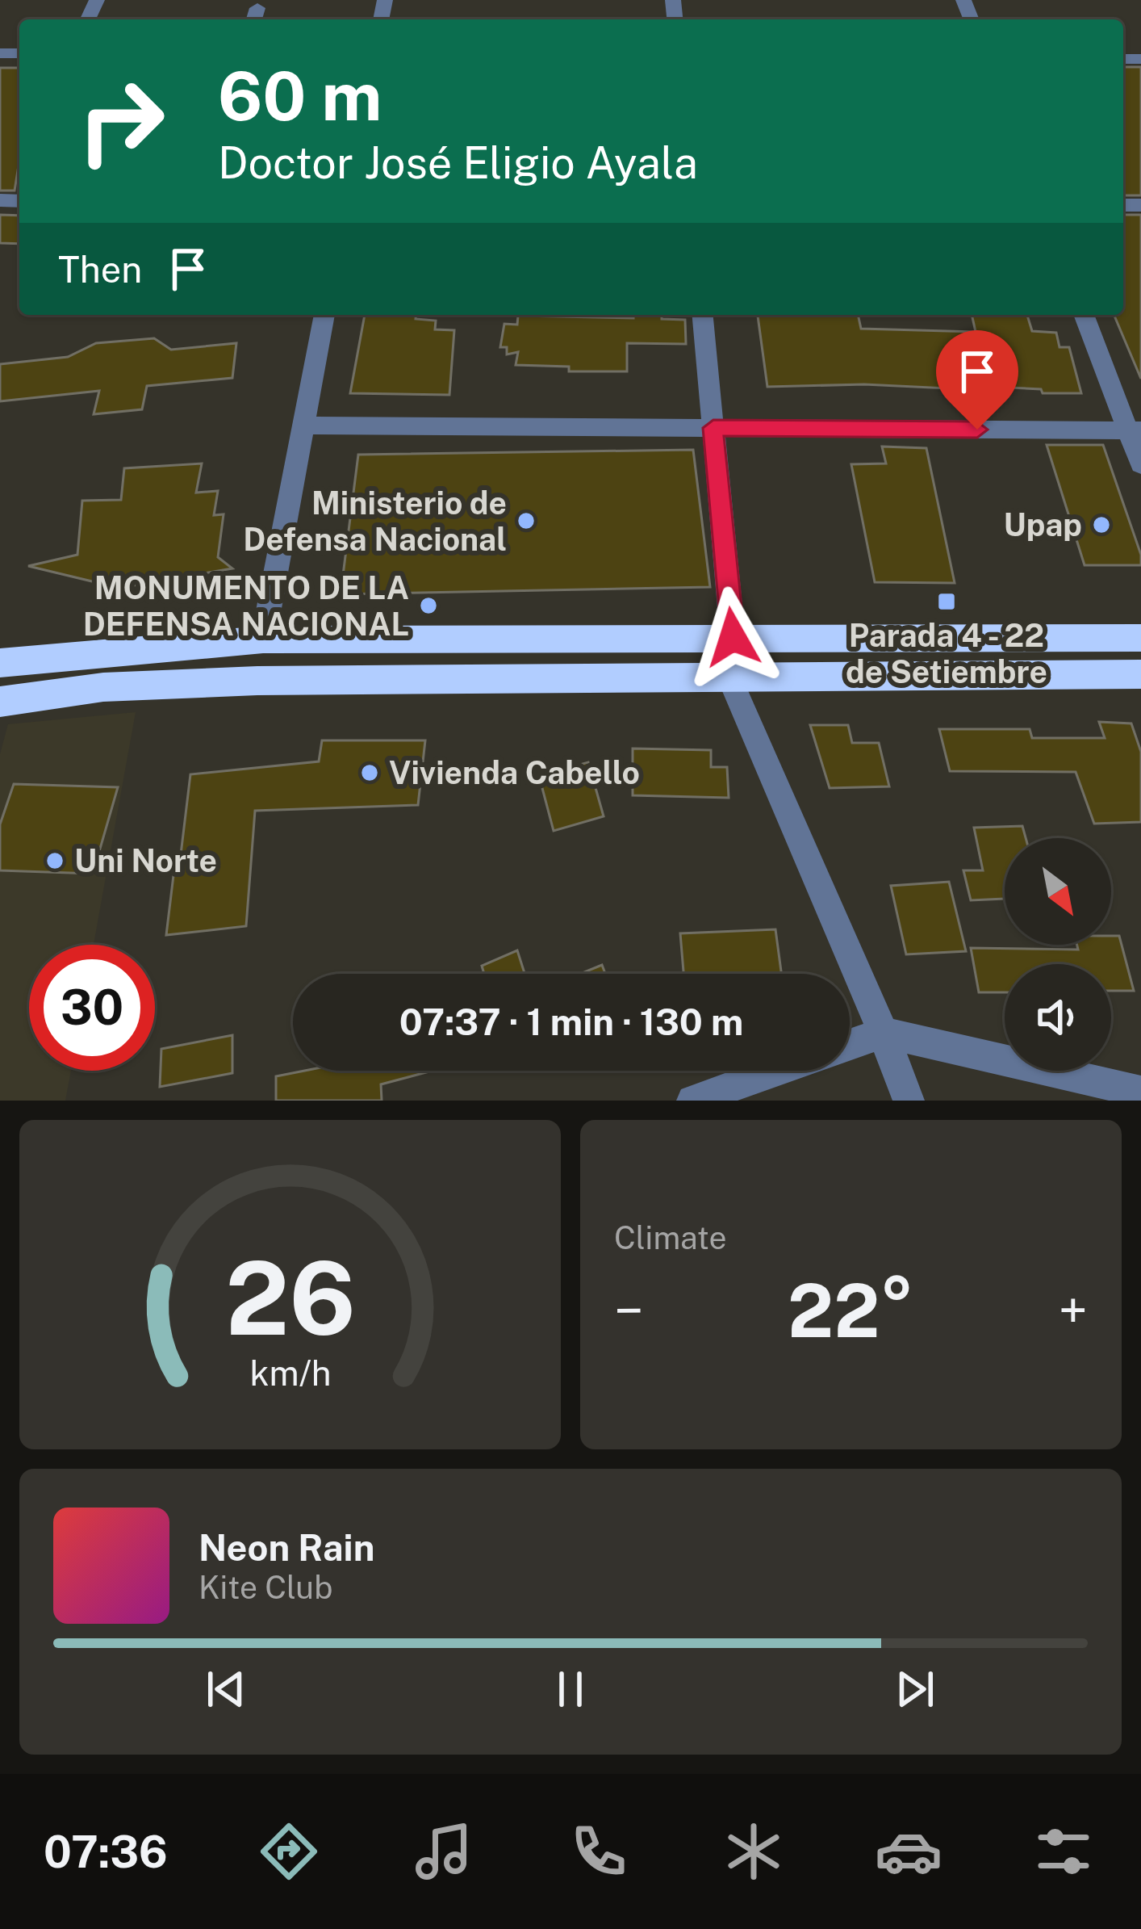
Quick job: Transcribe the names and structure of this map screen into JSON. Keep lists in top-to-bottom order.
{
  "places": {
    "other": [
      "Ministerio de Defensa Nacional",
      "Upap",
      "MONUMENTO DE LA DEFENSA NACIONAL",
      "Vivienda Cabello",
      "Uni Norte"
    ],
    "transit": ["Parada 4 - 22 de Setiembre"]
  },
  "north": "bottom right",
  "page": {
    "turn": ["60 m", "Doctor José Eligio Ayala"],
    "then": "Then",
    "limit": "30",
    "trip": "07:37 · 1 min · 130 m",
    "tile": "Climate",
    "heat": ["−", "22°", "+"],
    "song": ["Neon Rain", "Kite Club"],
    "tabs": "07:36",
    "gauge": ["26", "km/h"]
  }
}
